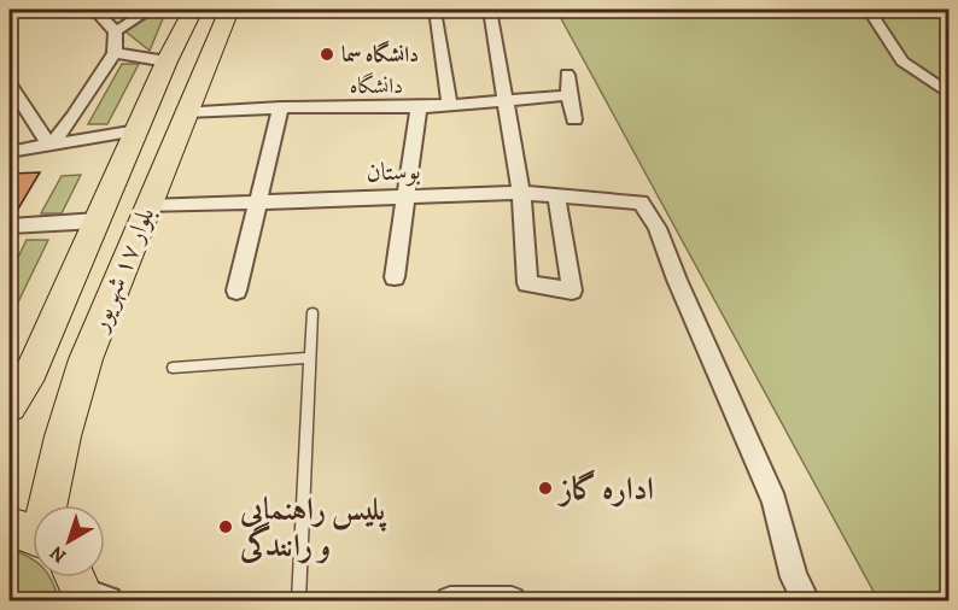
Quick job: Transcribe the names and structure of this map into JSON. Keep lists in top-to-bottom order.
{
  "streets": {
    "main road": ["بلوار ١٧ شهریور"],
    "street": ["دانشگاه", "بوستان"]
  },
  "crossings": [
    ["دانشگاه", "بلوار ١٧ شهریور"],
    ["بوستان", "بلوار ١٧ شهریور"]
  ],
  "places": ["دانشگاه سما", "اداره گاز", "پلیس راهنمایی و رانندگی"],
  "north": "bottom left"
}
